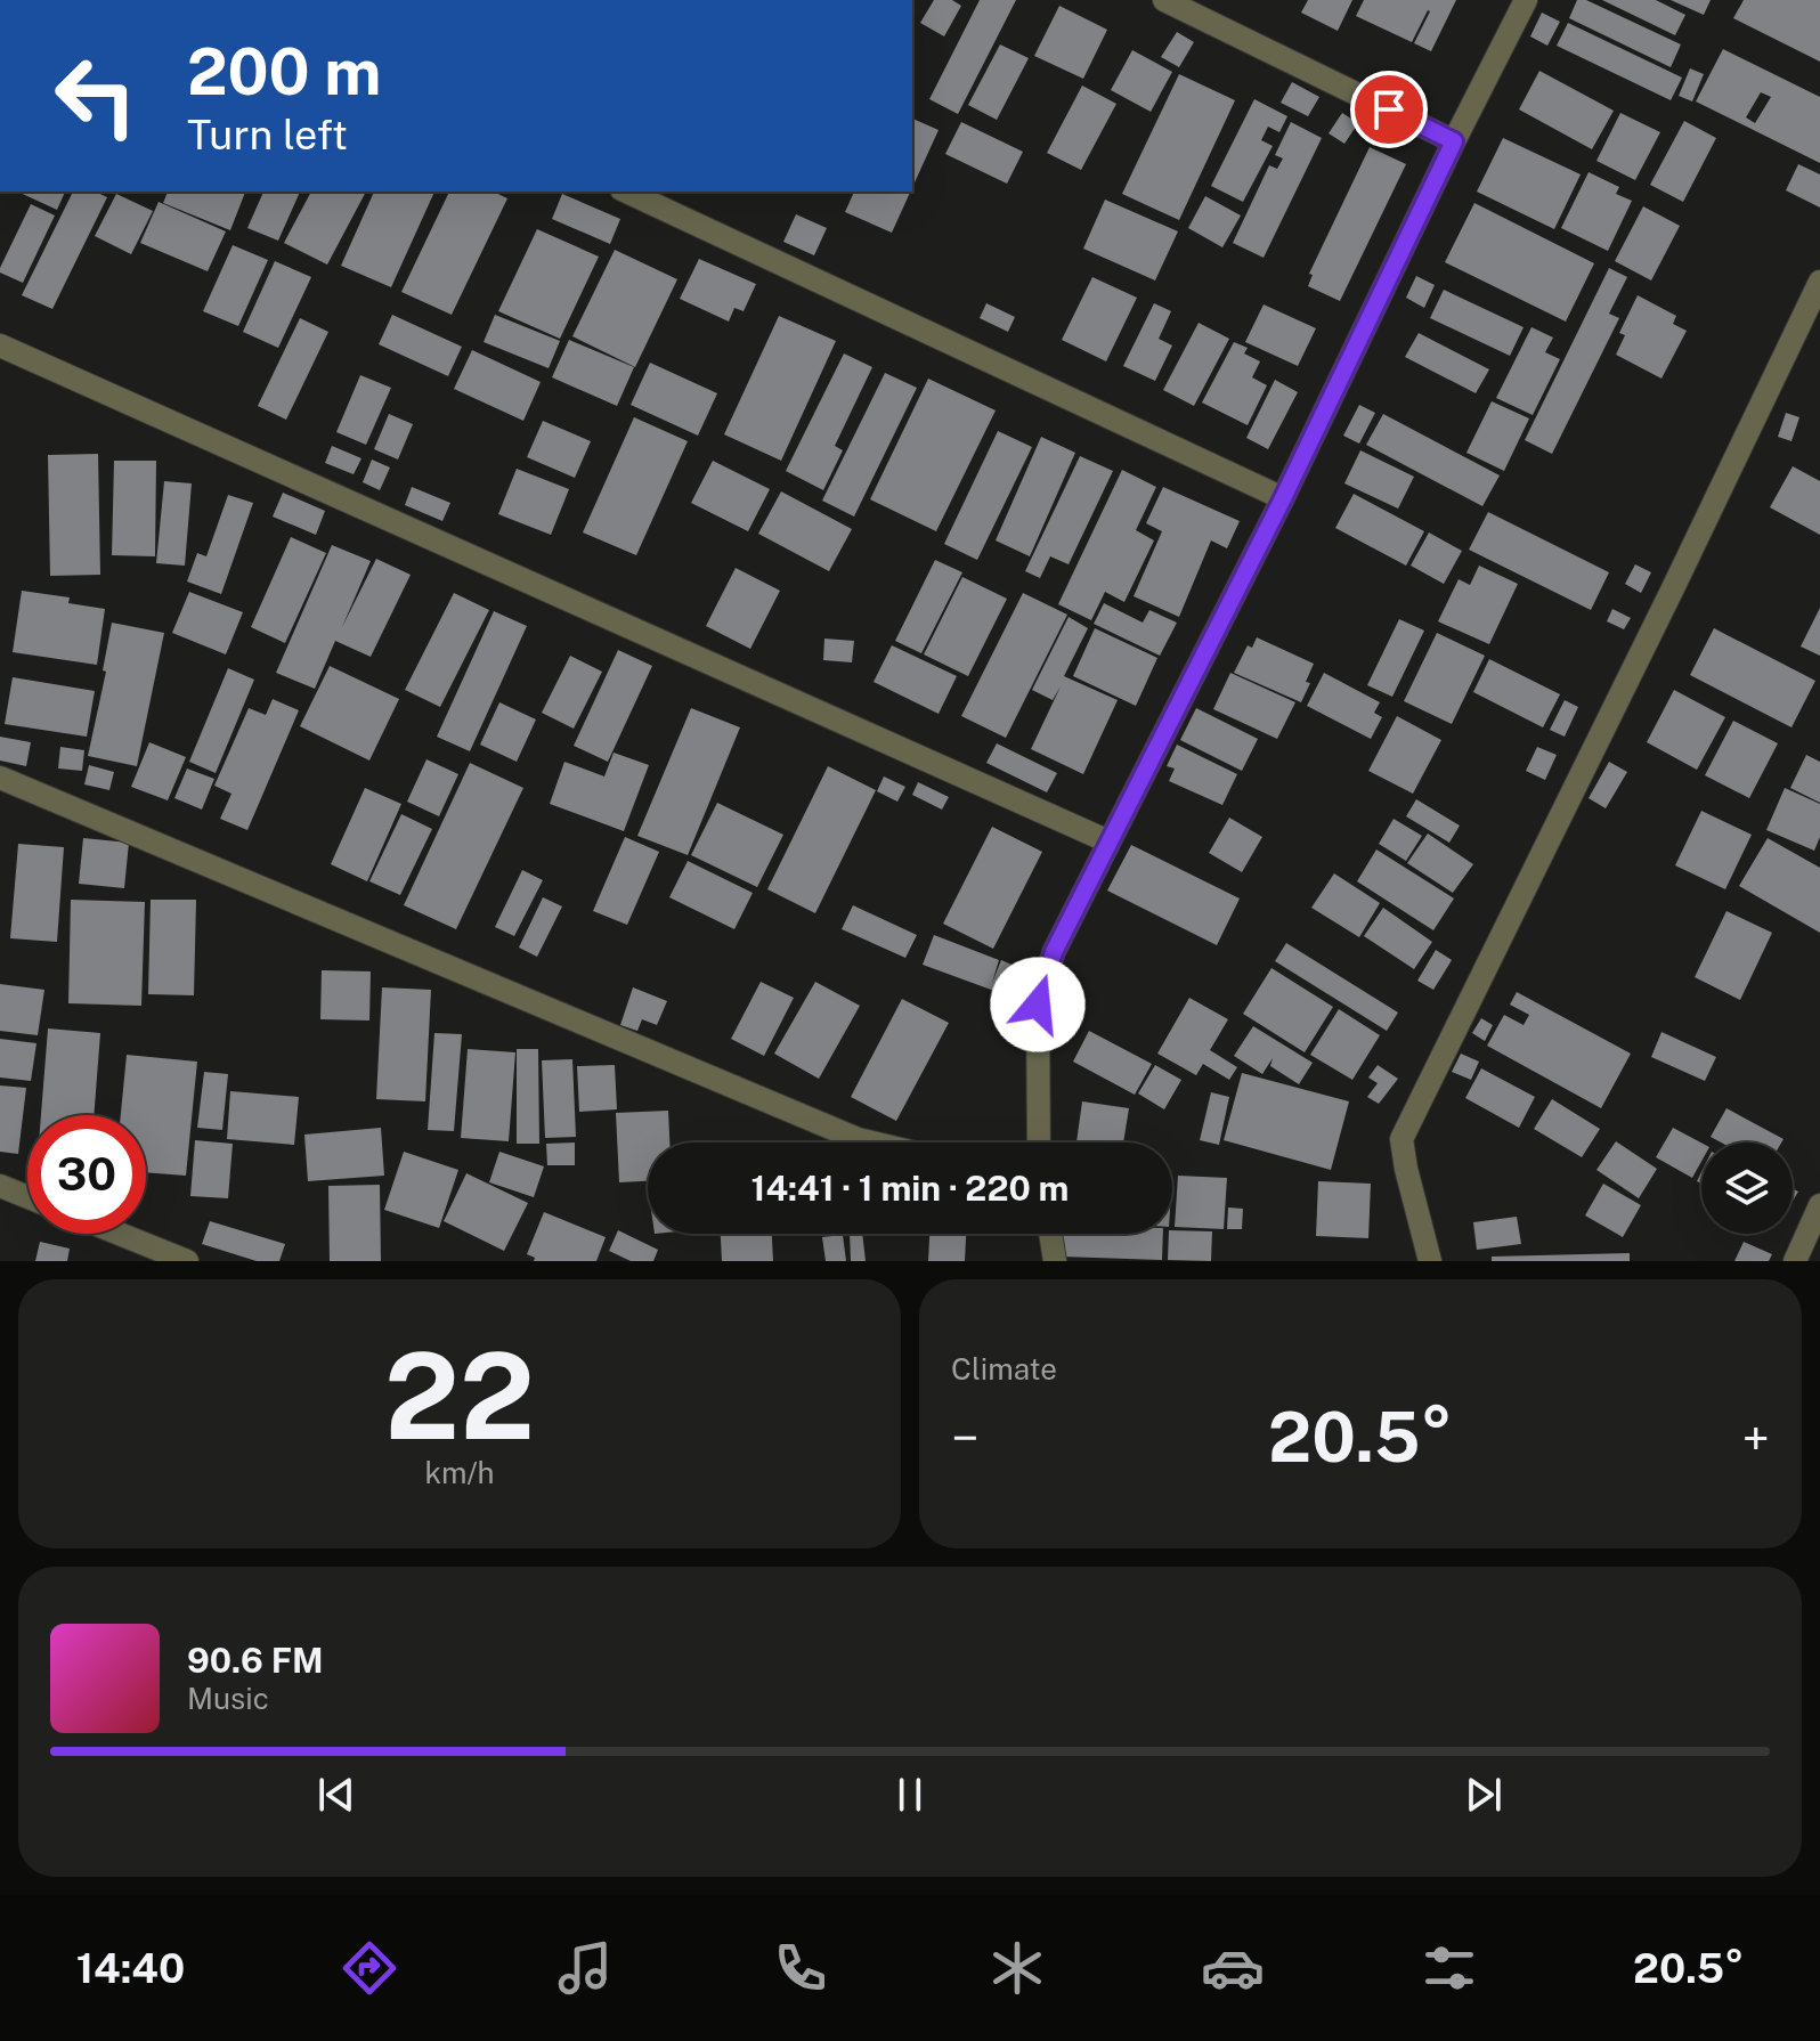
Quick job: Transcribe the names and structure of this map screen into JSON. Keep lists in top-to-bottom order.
{
  "page": {
    "turn": ["200 m", "Turn left"],
    "limit": "30",
    "trip": "14:41 · 1 min · 220 m",
    "tile": [
      ["22", "km/h"],
      "Climate"
    ],
    "heat": ["−", "20.5°", "+"],
    "song": ["90.6 FM", "Music"],
    "tabs": ["14:40", "20.5°"]
  }
}
